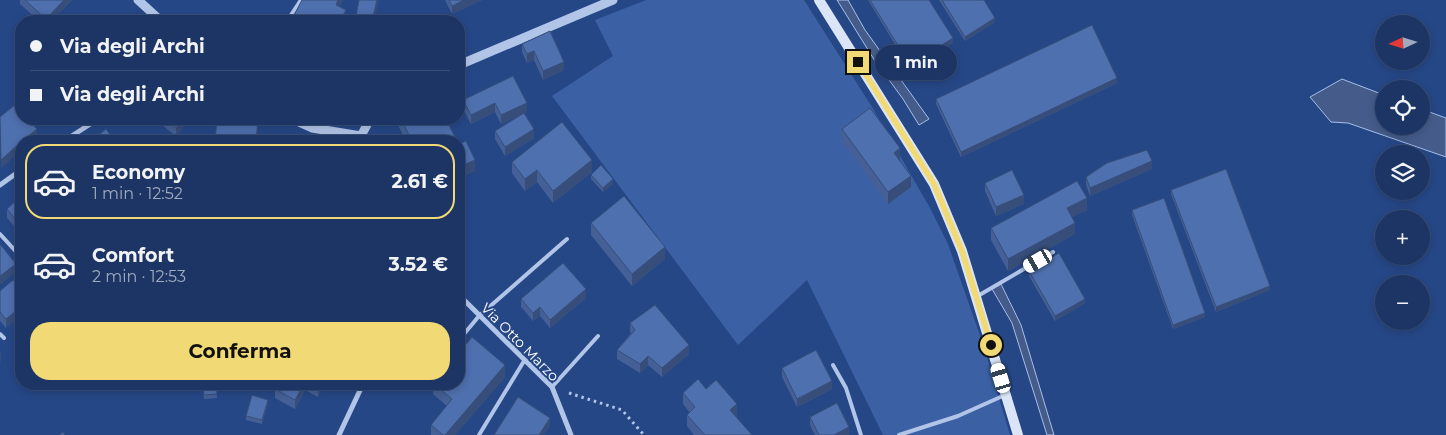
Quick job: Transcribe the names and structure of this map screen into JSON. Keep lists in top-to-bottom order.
{
  "streets": {
    "street": ["Via Otto Marzo"]
  },
  "north": "left",
  "page": {
    "map_buttons": ["+", "−"],
    "banner": ["Via degli Archi", "Via degli Archi"],
    "bubble": "1 min",
    "list": [
      {
        "name": "Economy",
        "note": "1 min · 12:52",
        "value": "2.61 €"
      },
      {
        "name": "Comfort",
        "note": "2 min · 12:53",
        "value": "3.52 €"
      }
    ],
    "buttons": "Conferma"
  }
}
